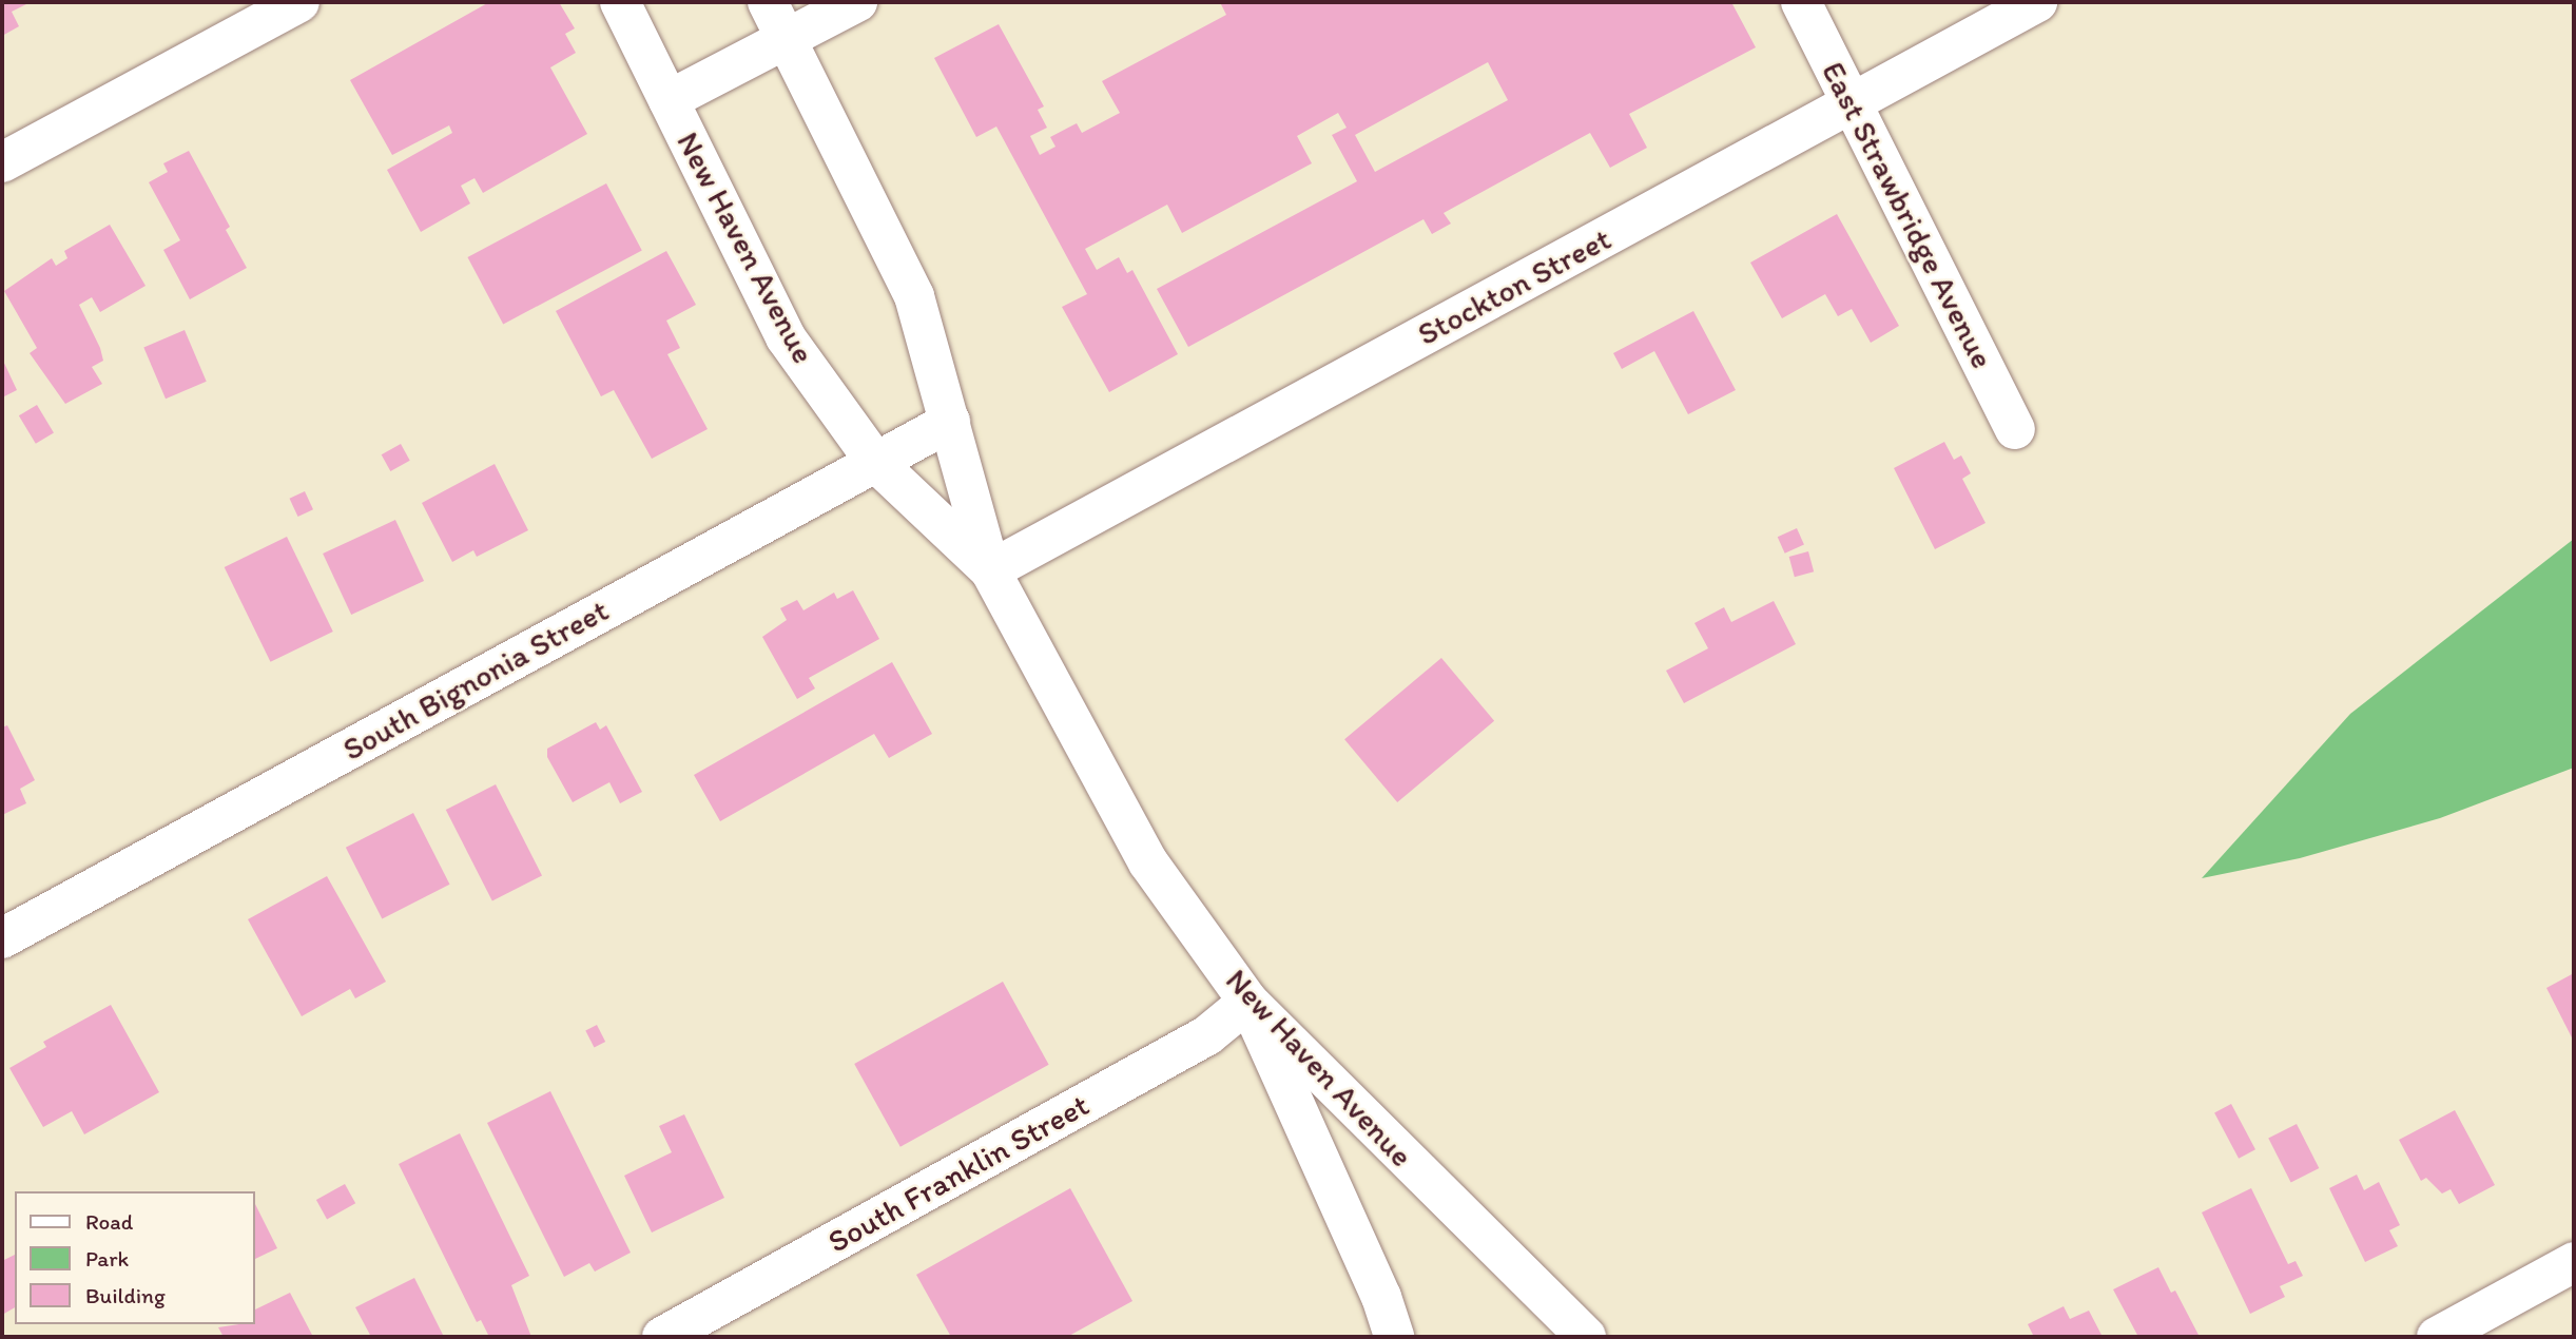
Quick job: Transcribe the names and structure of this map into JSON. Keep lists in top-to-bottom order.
{
  "streets": {
    "street": [
      "East Strawbridge Avenue",
      "New Haven Avenue",
      "Stockton Street",
      "South Bignonia Street",
      "South Franklin Street"
    ]
  },
  "crossings": [
    ["East Strawbridge Avenue", "Stockton Street"],
    ["New Haven Avenue", "Stockton Street"],
    ["New Haven Avenue", "South Bignonia Street"],
    ["New Haven Avenue", "South Franklin Street"]
  ],
  "legend": ["Road", "Park", "Building"]
}
